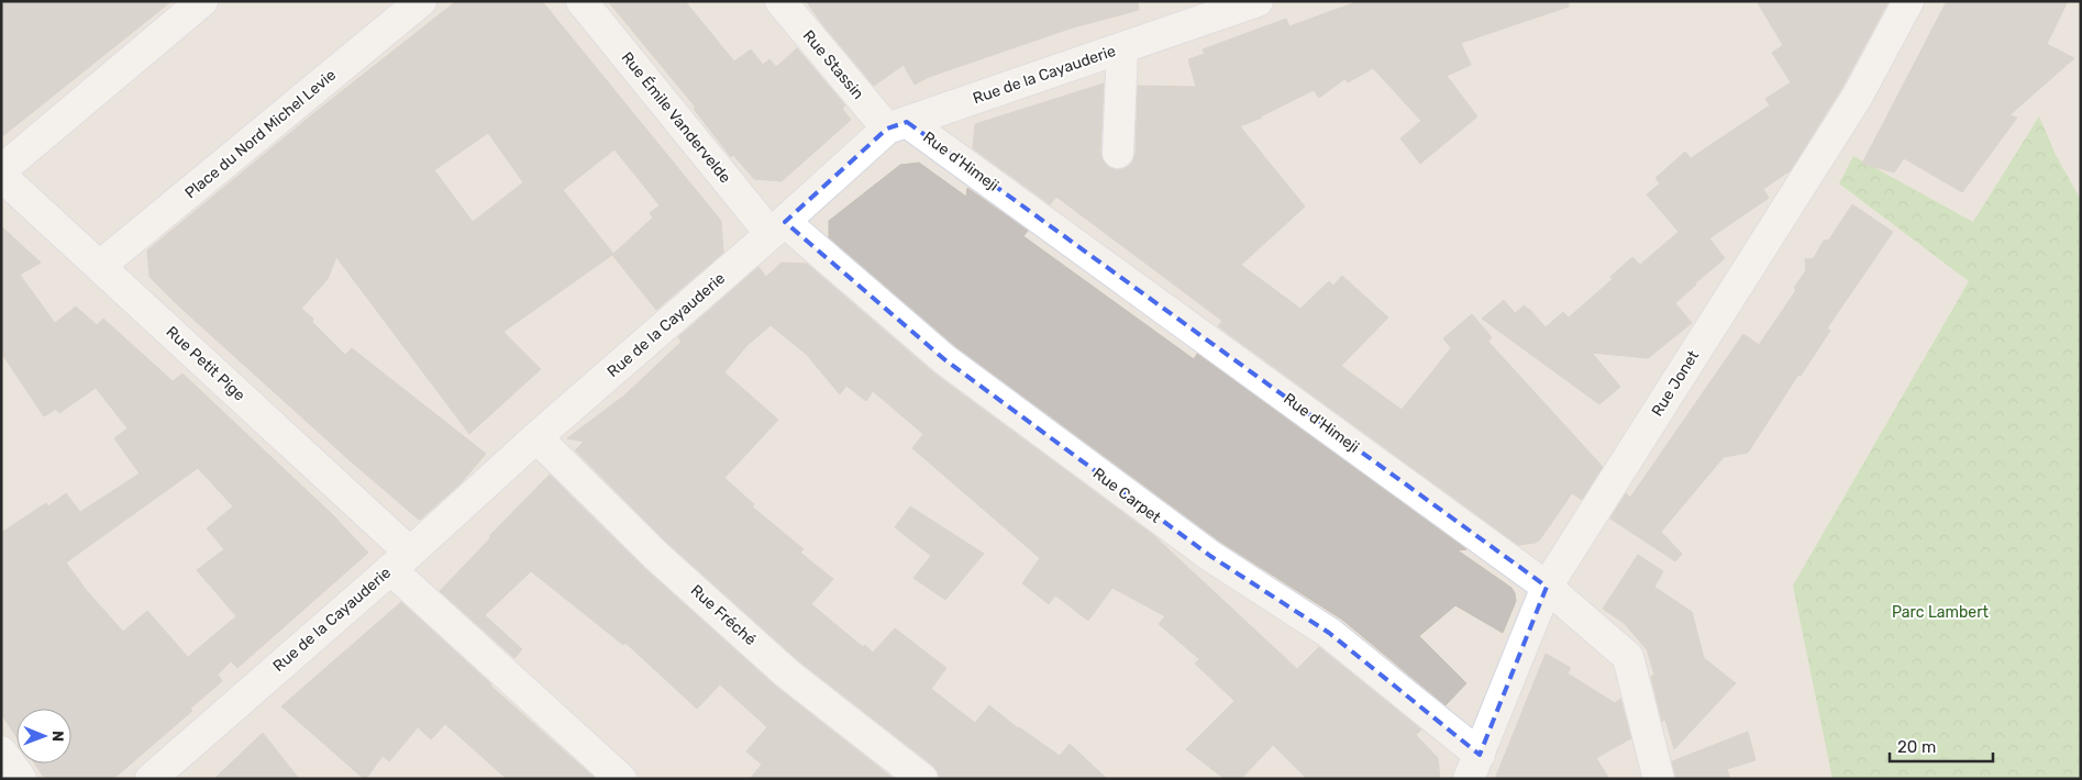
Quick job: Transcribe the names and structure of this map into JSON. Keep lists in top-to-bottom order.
{
  "streets": {
    "street": [
      "Rue Stassin",
      "Rue de la Cayauderie",
      "Rue Émile Vandervelde",
      "Place du Nord Michel Levie",
      "Rue d'Himeji",
      "Rue Petit Pige",
      "Rue Jonet",
      "Rue Carpet",
      "Rue Fréché"
    ]
  },
  "crossings": [
    ["Rue Stassin", "Rue de la Cayauderie"],
    ["Rue Stassin", "Rue d'Himeji"],
    ["Rue de la Cayauderie", "Rue Émile Vandervelde"],
    ["Rue de la Cayauderie", "Rue d'Himeji"],
    ["Rue de la Cayauderie", "Rue Petit Pige"],
    ["Rue de la Cayauderie", "Rue Carpet"],
    ["Rue de la Cayauderie", "Rue Fréché"],
    ["Rue Émile Vandervelde", "Rue Carpet"],
    ["Place du Nord Michel Levie", "Rue Petit Pige"],
    ["Rue d'Himeji", "Rue Jonet"],
    ["Rue Jonet", "Rue Carpet"]
  ],
  "parks": ["Parc Lambert"],
  "scale_bar": "20 m",
  "north": "right"
}
